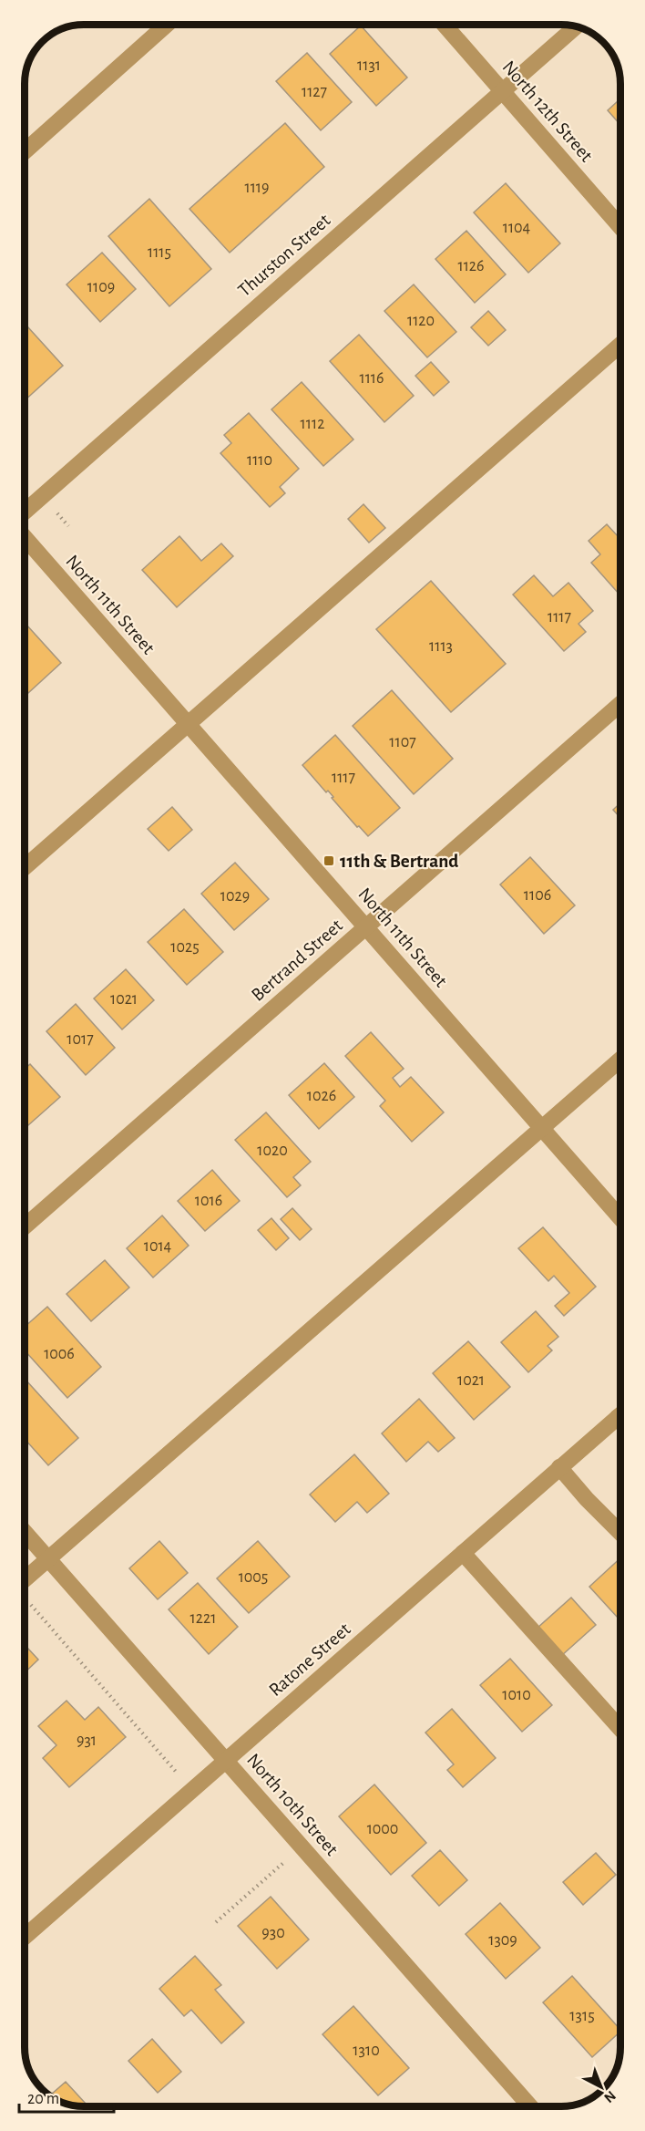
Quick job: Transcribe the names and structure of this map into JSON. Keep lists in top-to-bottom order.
{
  "streets": {
    "street": [
      "North 12th Street",
      "Thurston Street",
      "North 11th Street",
      "Bertrand Street",
      "Ratone Street",
      "North 10th Street"
    ]
  },
  "crossings": [
    ["North 12th Street", "Thurston Street"],
    ["North 11th Street", "Bertrand Street"],
    ["Ratone Street", "North 10th Street"]
  ],
  "places": {
    "transit": ["11th & Bertrand"]
  },
  "house_numbers": [
    "1131",
    "1127",
    "1119",
    "1104",
    "1115",
    "1126",
    "1109",
    "1120",
    "1116",
    "1112",
    "1110",
    "1117",
    "1113",
    "1107",
    "1117",
    "1106",
    "1029",
    "1025",
    "1021",
    "1017",
    "1026",
    "1020",
    "1016",
    "1014",
    "1006",
    "1021",
    "1005",
    "1221",
    "1010",
    "931",
    "1000",
    "930",
    "1309",
    "1315",
    "1310"
  ],
  "scale_bar": "20 m",
  "north": "bottom right"
}
